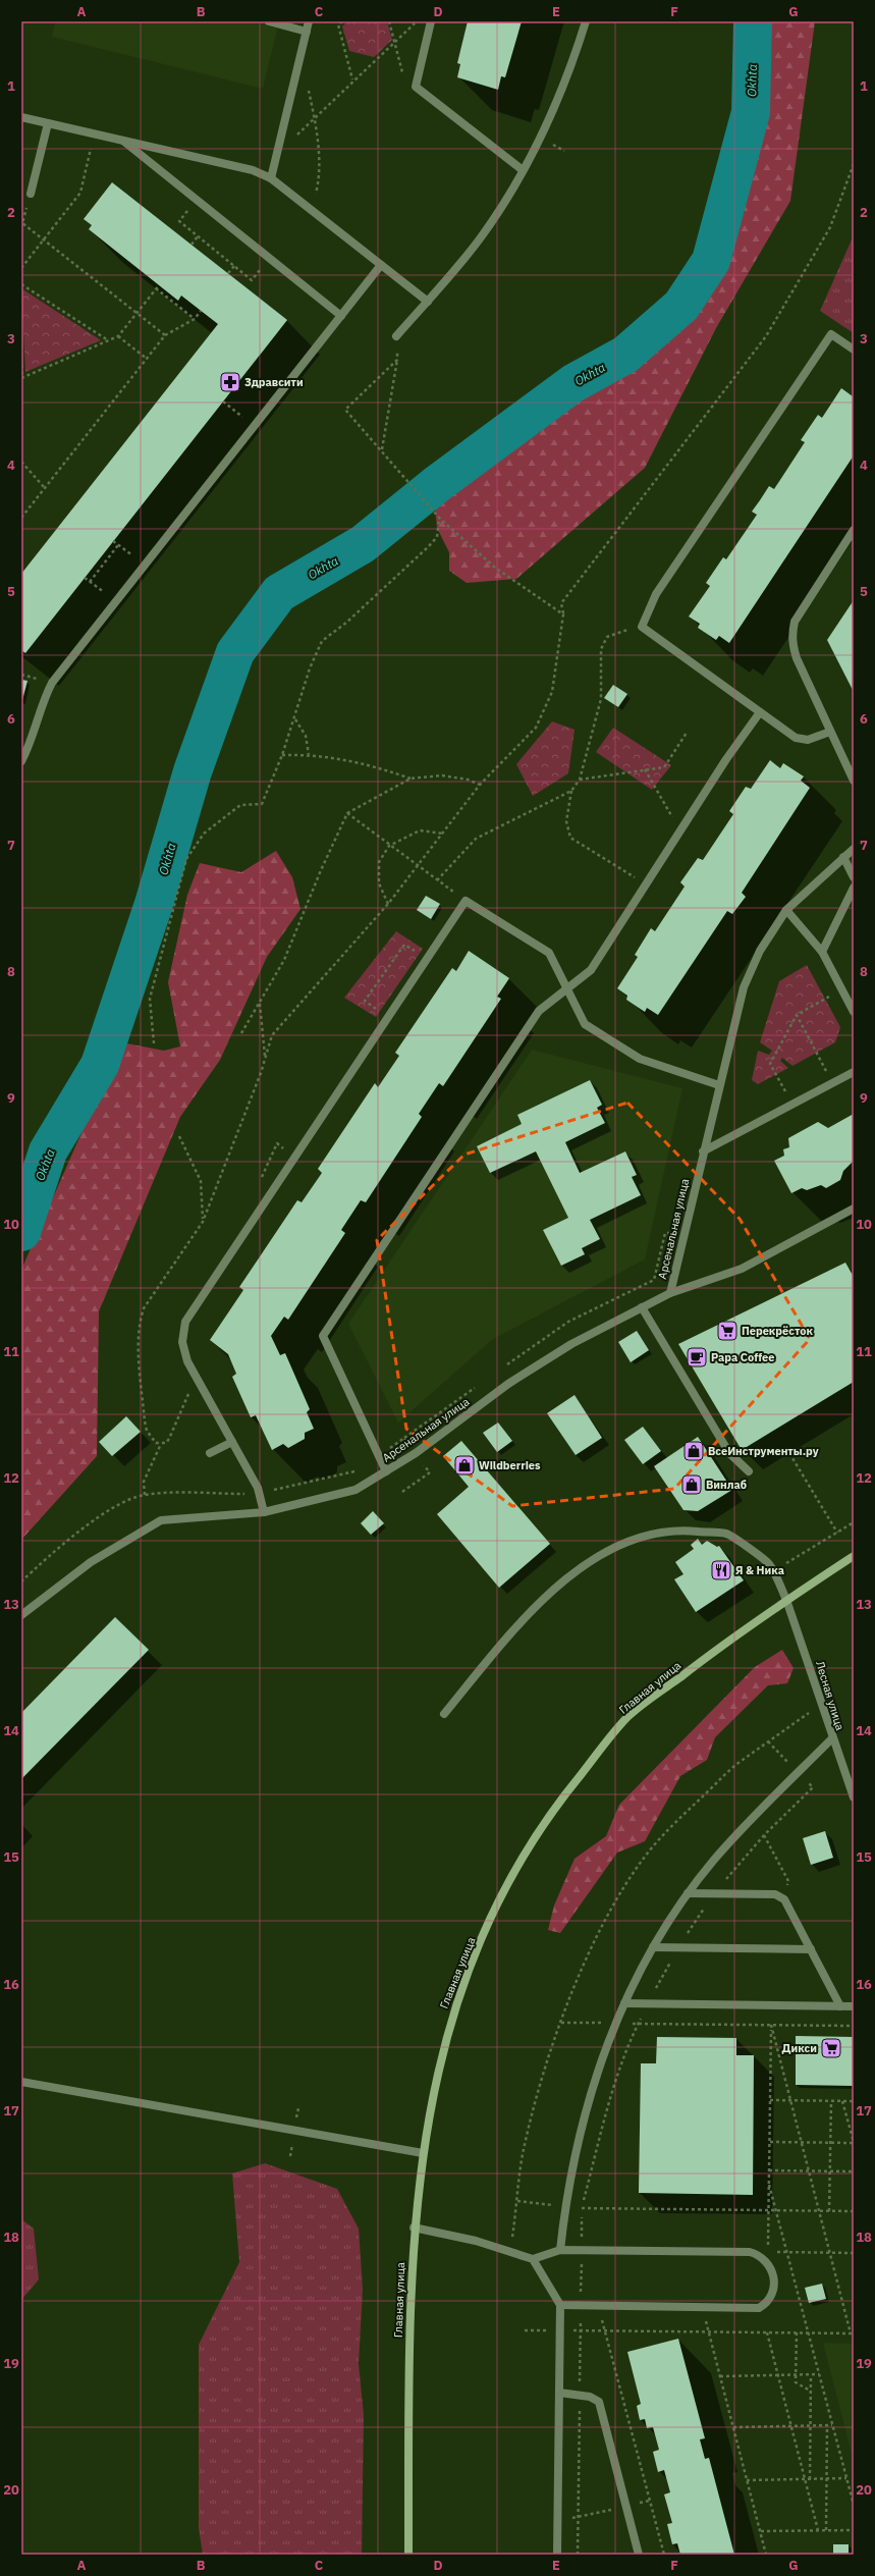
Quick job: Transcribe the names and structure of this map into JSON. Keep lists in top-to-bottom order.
{
  "streets": {
    "main road": ["Главная улица"],
    "street": ["Арсенальная улица", "Лесная улица"]
  },
  "crossings": [
    ["Главная улица", "Лесная улица"]
  ],
  "water": ["Okhta"],
  "places": {
    "pharmacy": ["Здравсити"],
    "supermarket": ["Перекрёсток", "Дикси"],
    "cafe": ["Papa Coffee"],
    "shop": ["ВсеИнструменты.ру", "Wildberries", "Винлаб"],
    "restaurant": ["Я & Ника"]
  },
  "grid": {
    "columns": [
      "A",
      "B",
      "C",
      "D",
      "E",
      "F",
      "G"
    ],
    "rows": [
      "1",
      "2",
      "3",
      "4",
      "5",
      "6",
      "7",
      "8",
      "9",
      "10",
      "11",
      "12",
      "13",
      "14",
      "15",
      "16",
      "17",
      "18",
      "19",
      "20"
    ]
  }
}
